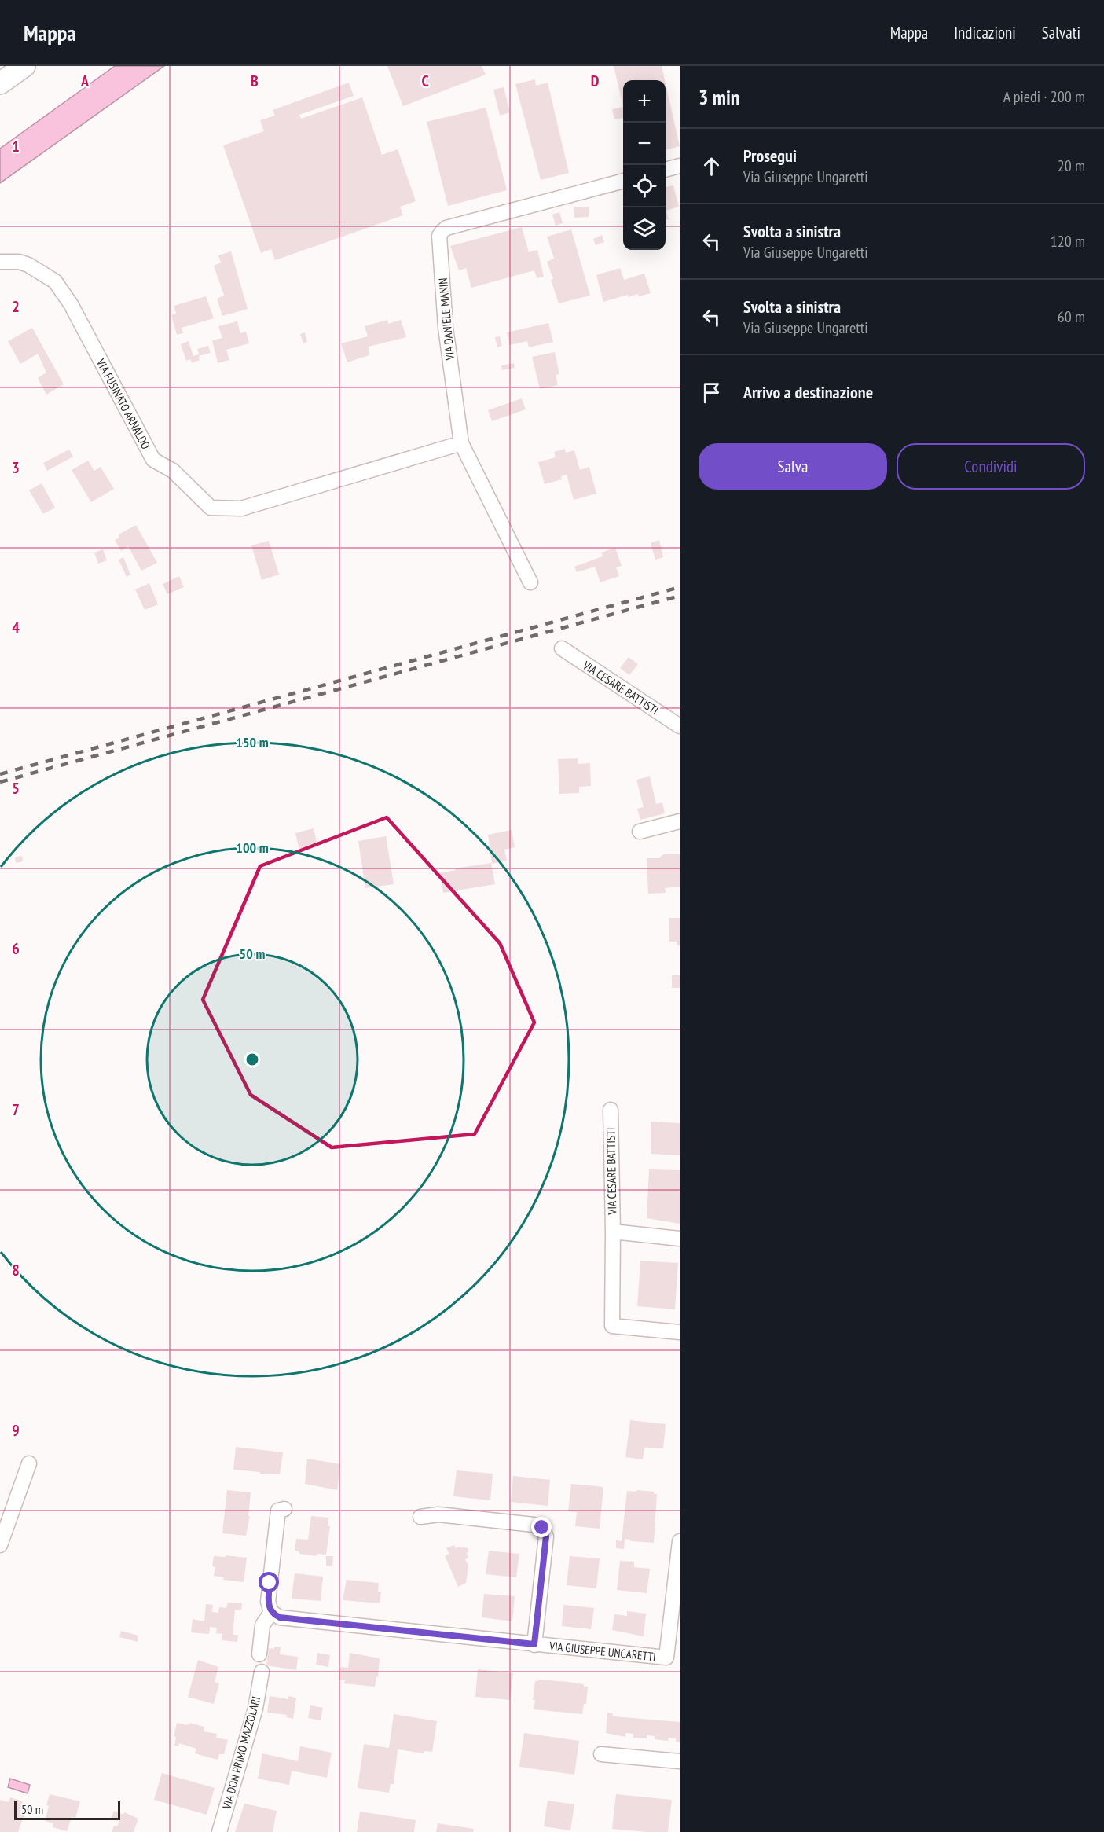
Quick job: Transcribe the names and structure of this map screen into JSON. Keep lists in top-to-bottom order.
{
  "streets": {
    "street": [
      "VIA DANIELE MANIN",
      "VIA FUSINATO ARNALDO",
      "VIA CESARE BATTISTI",
      "VIA GIUSEPPE UNGARETTI",
      "VIA DON PRIMO MAZZOLARI"
    ]
  },
  "crossings": [
    ["VIA DANIELE MANIN", "VIA FUSINATO ARNALDO"]
  ],
  "scale_bar": "50 m",
  "page": {
    "header": "Mappa",
    "nav": ["Mappa", "Indicazioni", "Salvati"],
    "heading": ["3 min", "A piedi · 200 m"],
    "map_buttons": ["+", "−"],
    "list": [
      ["Prosegui", "Via Giuseppe Ungaretti", "20 m"],
      ["Svolta a sinistra", "Via Giuseppe Ungaretti", "120 m"],
      ["Svolta a sinistra", "Via Giuseppe Ungaretti", "60 m"],
      "Arrivo a destinazione"
    ],
    "buttons": ["Salva", "Condividi"],
    "scale": "50 m"
  },
  "grid": {
    "columns": [
      "A",
      "B",
      "C",
      "D"
    ],
    "rows": [
      "1",
      "2",
      "3",
      "4",
      "5",
      "6",
      "7",
      "8",
      "9"
    ]
  },
  "rings": ["150 m", "100 m", "50 m"]
}
